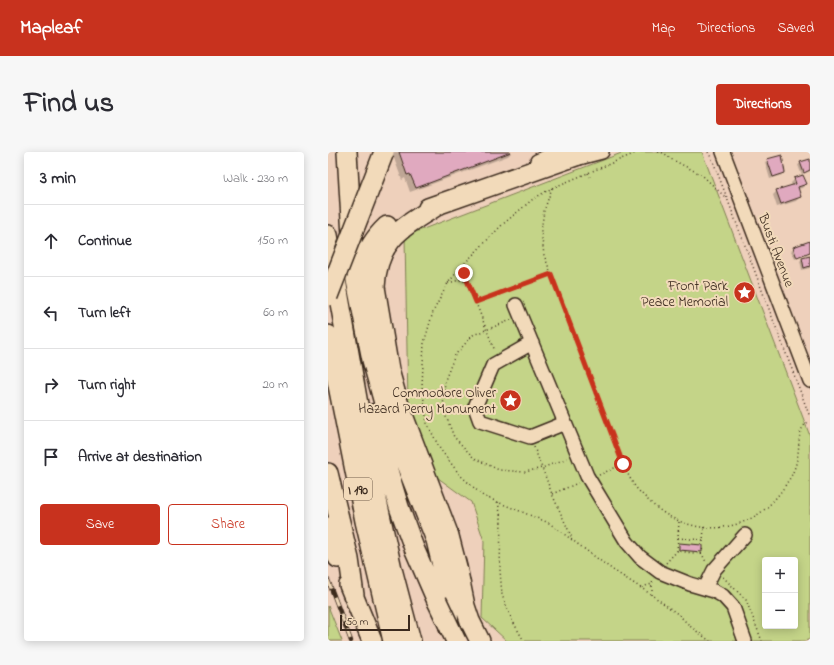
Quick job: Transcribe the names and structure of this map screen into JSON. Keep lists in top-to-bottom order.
{
  "streets": {
    "highway": ["I 190"],
    "street": ["Busti Avenue"]
  },
  "places": {
    "place": ["Front Park Peace Memorial", "Commodore Oliver Hazard Perry Monument"]
  },
  "scale_bar": "50 m",
  "page": {
    "header": "Mapleaf",
    "nav": ["Map", "Directions", "Saved"],
    "title": "Find us",
    "buttons": [
      "Directions",
      ["Save", "Share"]
    ],
    "heading": ["3 min", "Walk · 230 m"],
    "list": [
      ["Continue", "150 m"],
      ["Turn left", "60 m"],
      ["Turn right", "20 m"],
      "Arrive at destination"
    ],
    "map_buttons": ["+", "−"],
    "scale": "50 m"
  }
}
